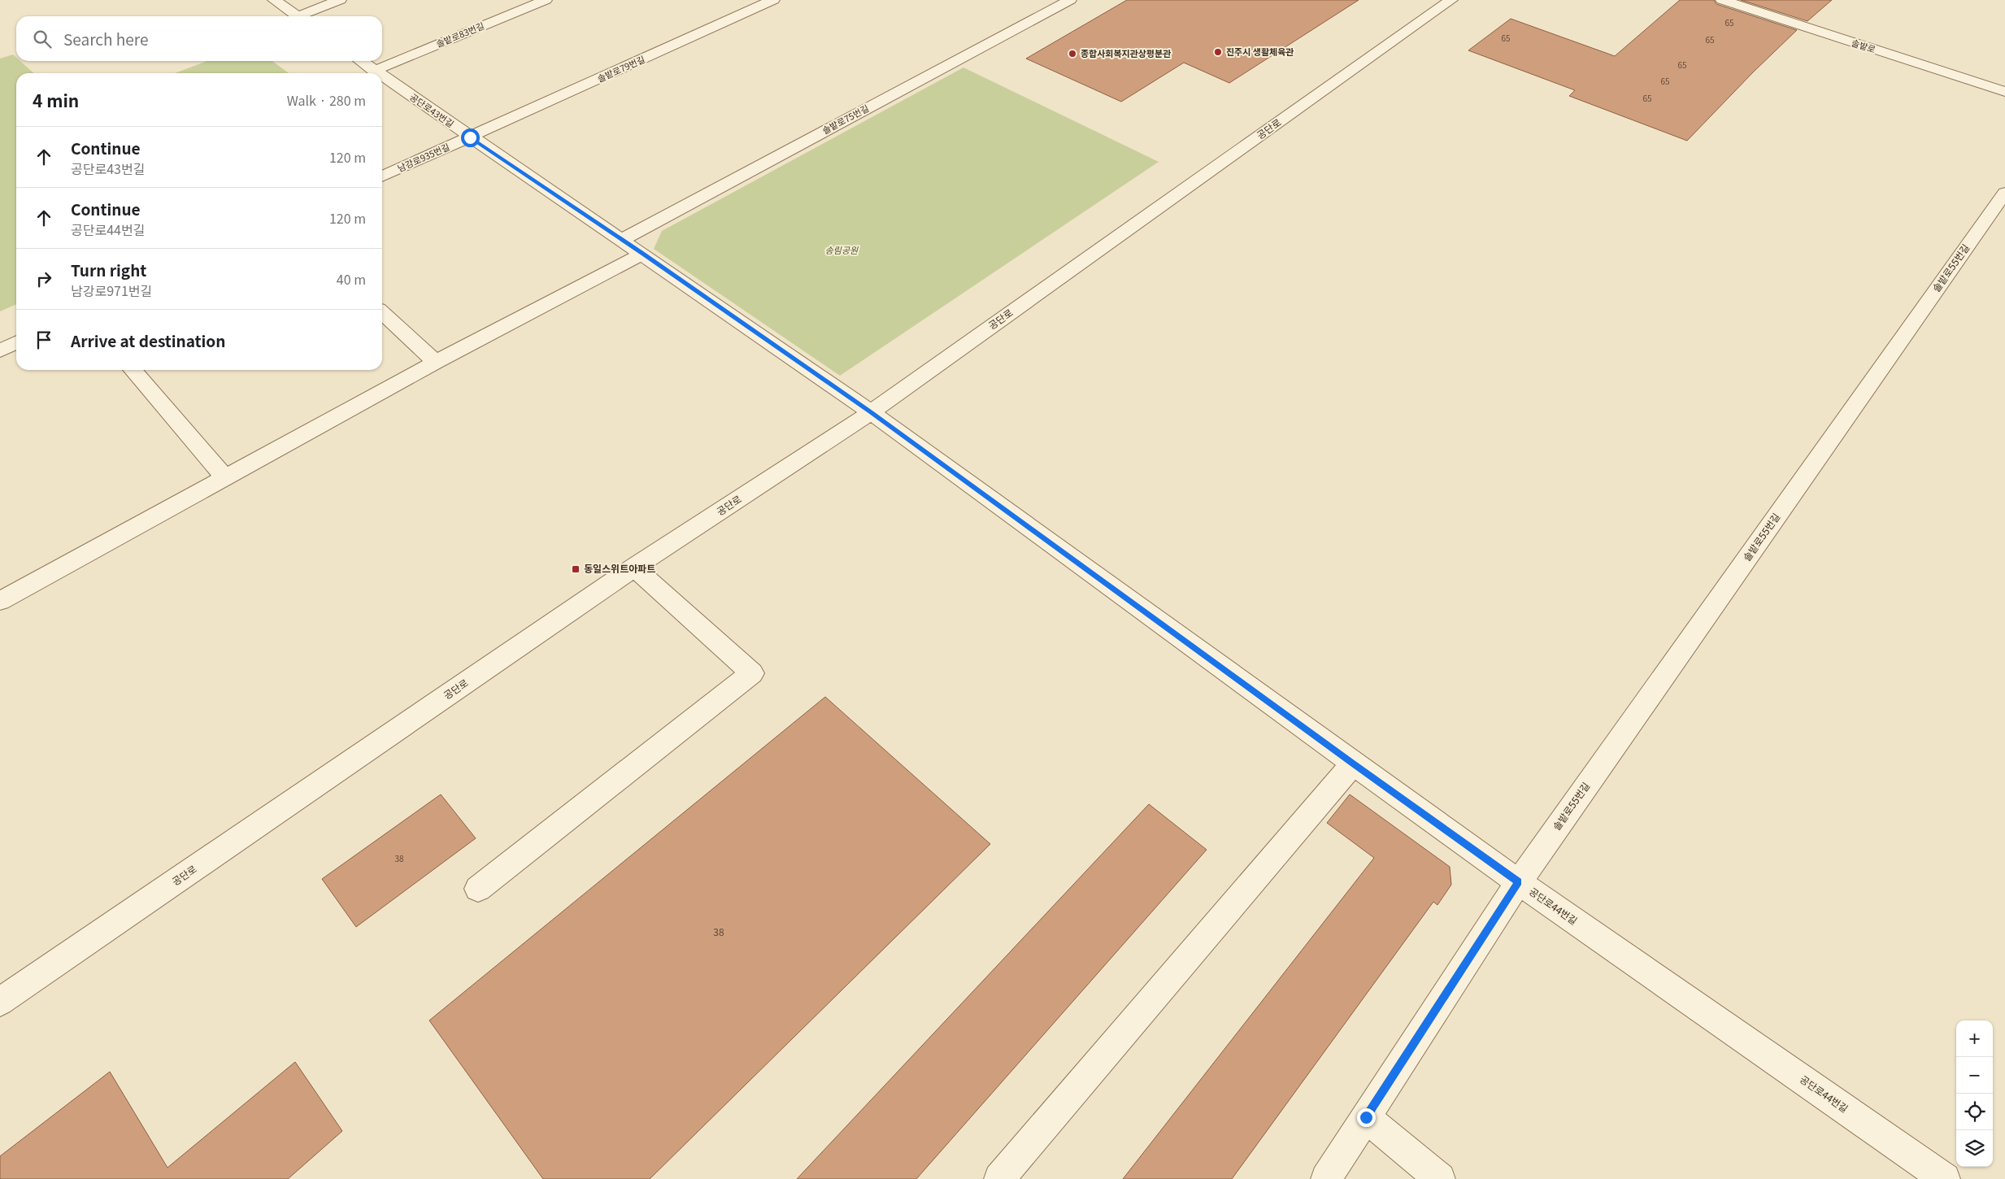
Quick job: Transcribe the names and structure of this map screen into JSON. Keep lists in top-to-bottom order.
{
  "streets": {
    "street": [
      "솔밭로83번길",
      "솔밭로",
      "솔밭로79번길",
      "공단로43번길",
      "솔밭로75번길",
      "공단로",
      "남강로935번길",
      "솔밭로55번길",
      "공단로44번길"
    ]
  },
  "crossings": [
    ["솔밭로83번길", "공단로43번길"],
    ["솔밭로79번길", "공단로43번길"],
    ["솔밭로79번길", "남강로935번길"],
    ["공단로43번길", "솔밭로75번길"],
    ["공단로43번길", "공단로"],
    ["공단로43번길", "남강로935번길"],
    ["공단로43번길", "공단로44번길"],
    ["공단로", "공단로44번길"],
    ["솔밭로55번길", "공단로44번길"]
  ],
  "parks": ["송림공원"],
  "places": {
    "other": ["진주시 생활체육관", "종합사회복지관상평분관"],
    "transit": ["동일스위트아파트"]
  },
  "house_numbers": [
    "65",
    "65",
    "65",
    "65",
    "65",
    "65",
    "38",
    "38"
  ],
  "page": {
    "search": "Search here",
    "heading": ["4 min", "Walk · 280 m"],
    "list": [
      ["Continue", "공단로43번길", "120 m"],
      ["Continue", "공단로44번길", "120 m"],
      ["Turn right", "남강로971번길", "40 m"],
      "Arrive at destination"
    ],
    "map_buttons": ["+", "−"]
  }
}
